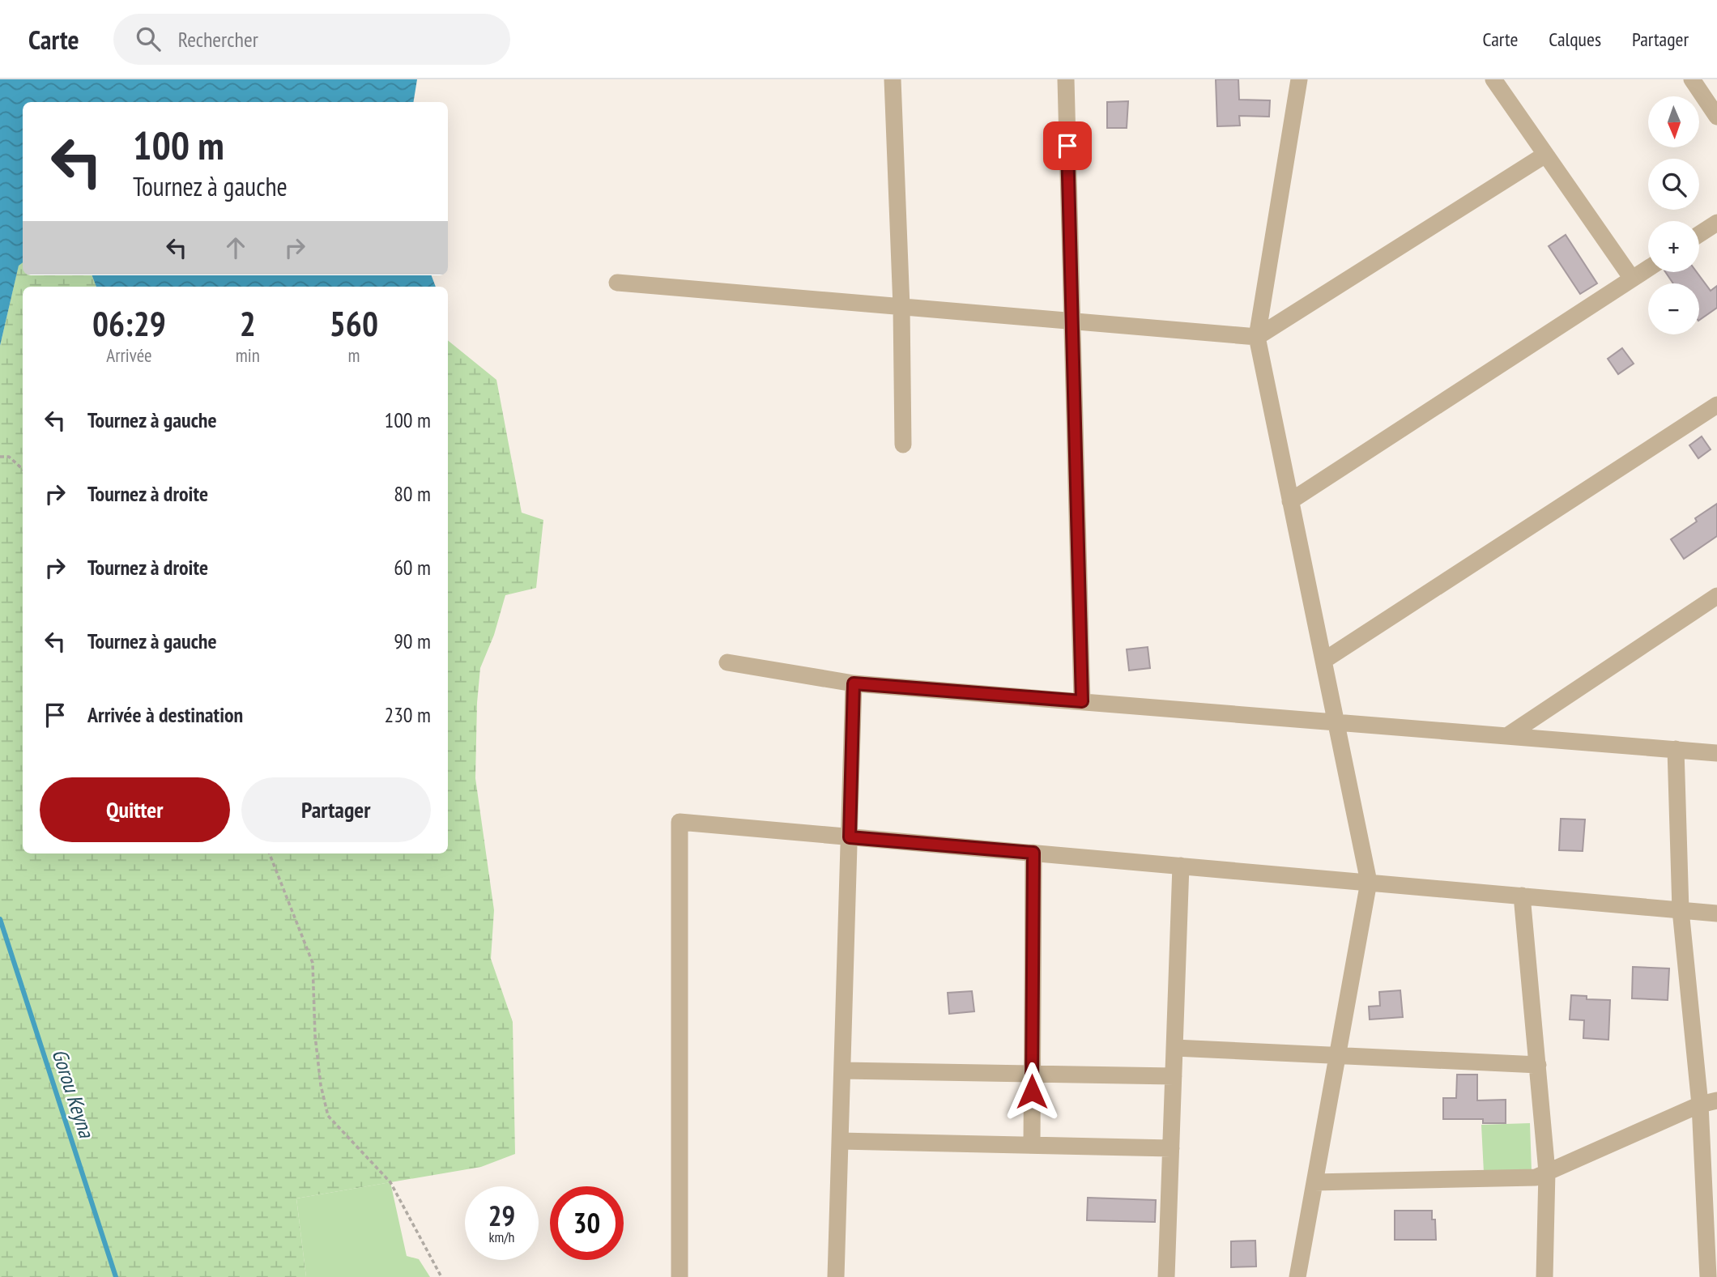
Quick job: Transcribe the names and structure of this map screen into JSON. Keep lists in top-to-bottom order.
{
  "water": ["Gorou Keyna"],
  "north": "bottom",
  "page": {
    "header": "Carte",
    "search": "Rechercher",
    "nav": ["Carte", "Calques", "Partager"],
    "map_buttons": ["+", "−"],
    "turn": ["100 m", "Tournez à gauche"],
    "eta": [
      "06:29",
      "Arrivée",
      "2",
      "min",
      "560",
      "m"
    ],
    "list": [
      {
        "name": "Tournez à gauche",
        "value": "100 m"
      },
      {
        "name": "Tournez à droite",
        "value": "80 m"
      },
      {
        "name": "Tournez à droite",
        "value": "60 m"
      },
      {
        "name": "Tournez à gauche",
        "value": "90 m"
      },
      {
        "name": "Arrivée à destination",
        "value": "230 m"
      }
    ],
    "buttons": ["Quitter", "Partager"],
    "speed": "29 km/h",
    "limit": "30"
  }
}
